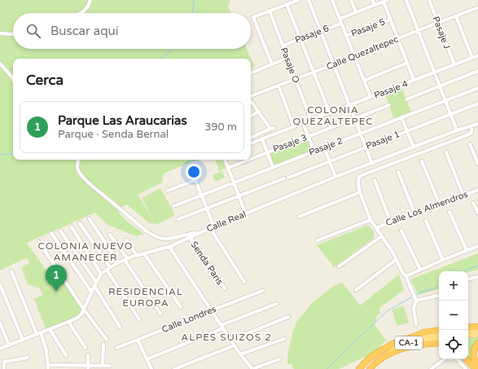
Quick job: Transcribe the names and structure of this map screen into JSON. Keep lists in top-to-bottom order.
{
  "streets": {
    "main road": ["CA-1"],
    "street": [
      "Pasaje 5",
      "Pasaje J",
      "Pasaje 6",
      "Calle Quezaltepec",
      "Pasaje O",
      "Pasaje 4",
      "Pasaje 1",
      "Pasaje 3",
      "Pasaje 2",
      "Calle Los Almendros",
      "Calle Real",
      "Senda Paris",
      "Calle Londres"
    ]
  },
  "crossings": [
    ["Pasaje J", "Calle Quezaltepec"],
    ["Pasaje J", "Pasaje 4"],
    ["Pasaje 6", "Pasaje O"],
    ["Calle Quezaltepec", "Pasaje O"],
    ["Pasaje O", "Pasaje 4"],
    ["Calle Real", "Senda Paris"]
  ],
  "districts": [
    "COLONIA QUEZALTEPEC",
    "COLONIA NUEVO AMANECER",
    "RESIDENCIAL EUROPA",
    "ALPES SUIZOS 2"
  ],
  "page": {
    "search": "Buscar aquí",
    "heading": "Cerca",
    "list": [
      {
        "mark": "1",
        "name": "Parque Las Araucarias",
        "note": "Parque · Senda Bernal",
        "value": "390 m"
      }
    ],
    "pins": "1",
    "map_buttons": ["+", "−"]
  }
}
